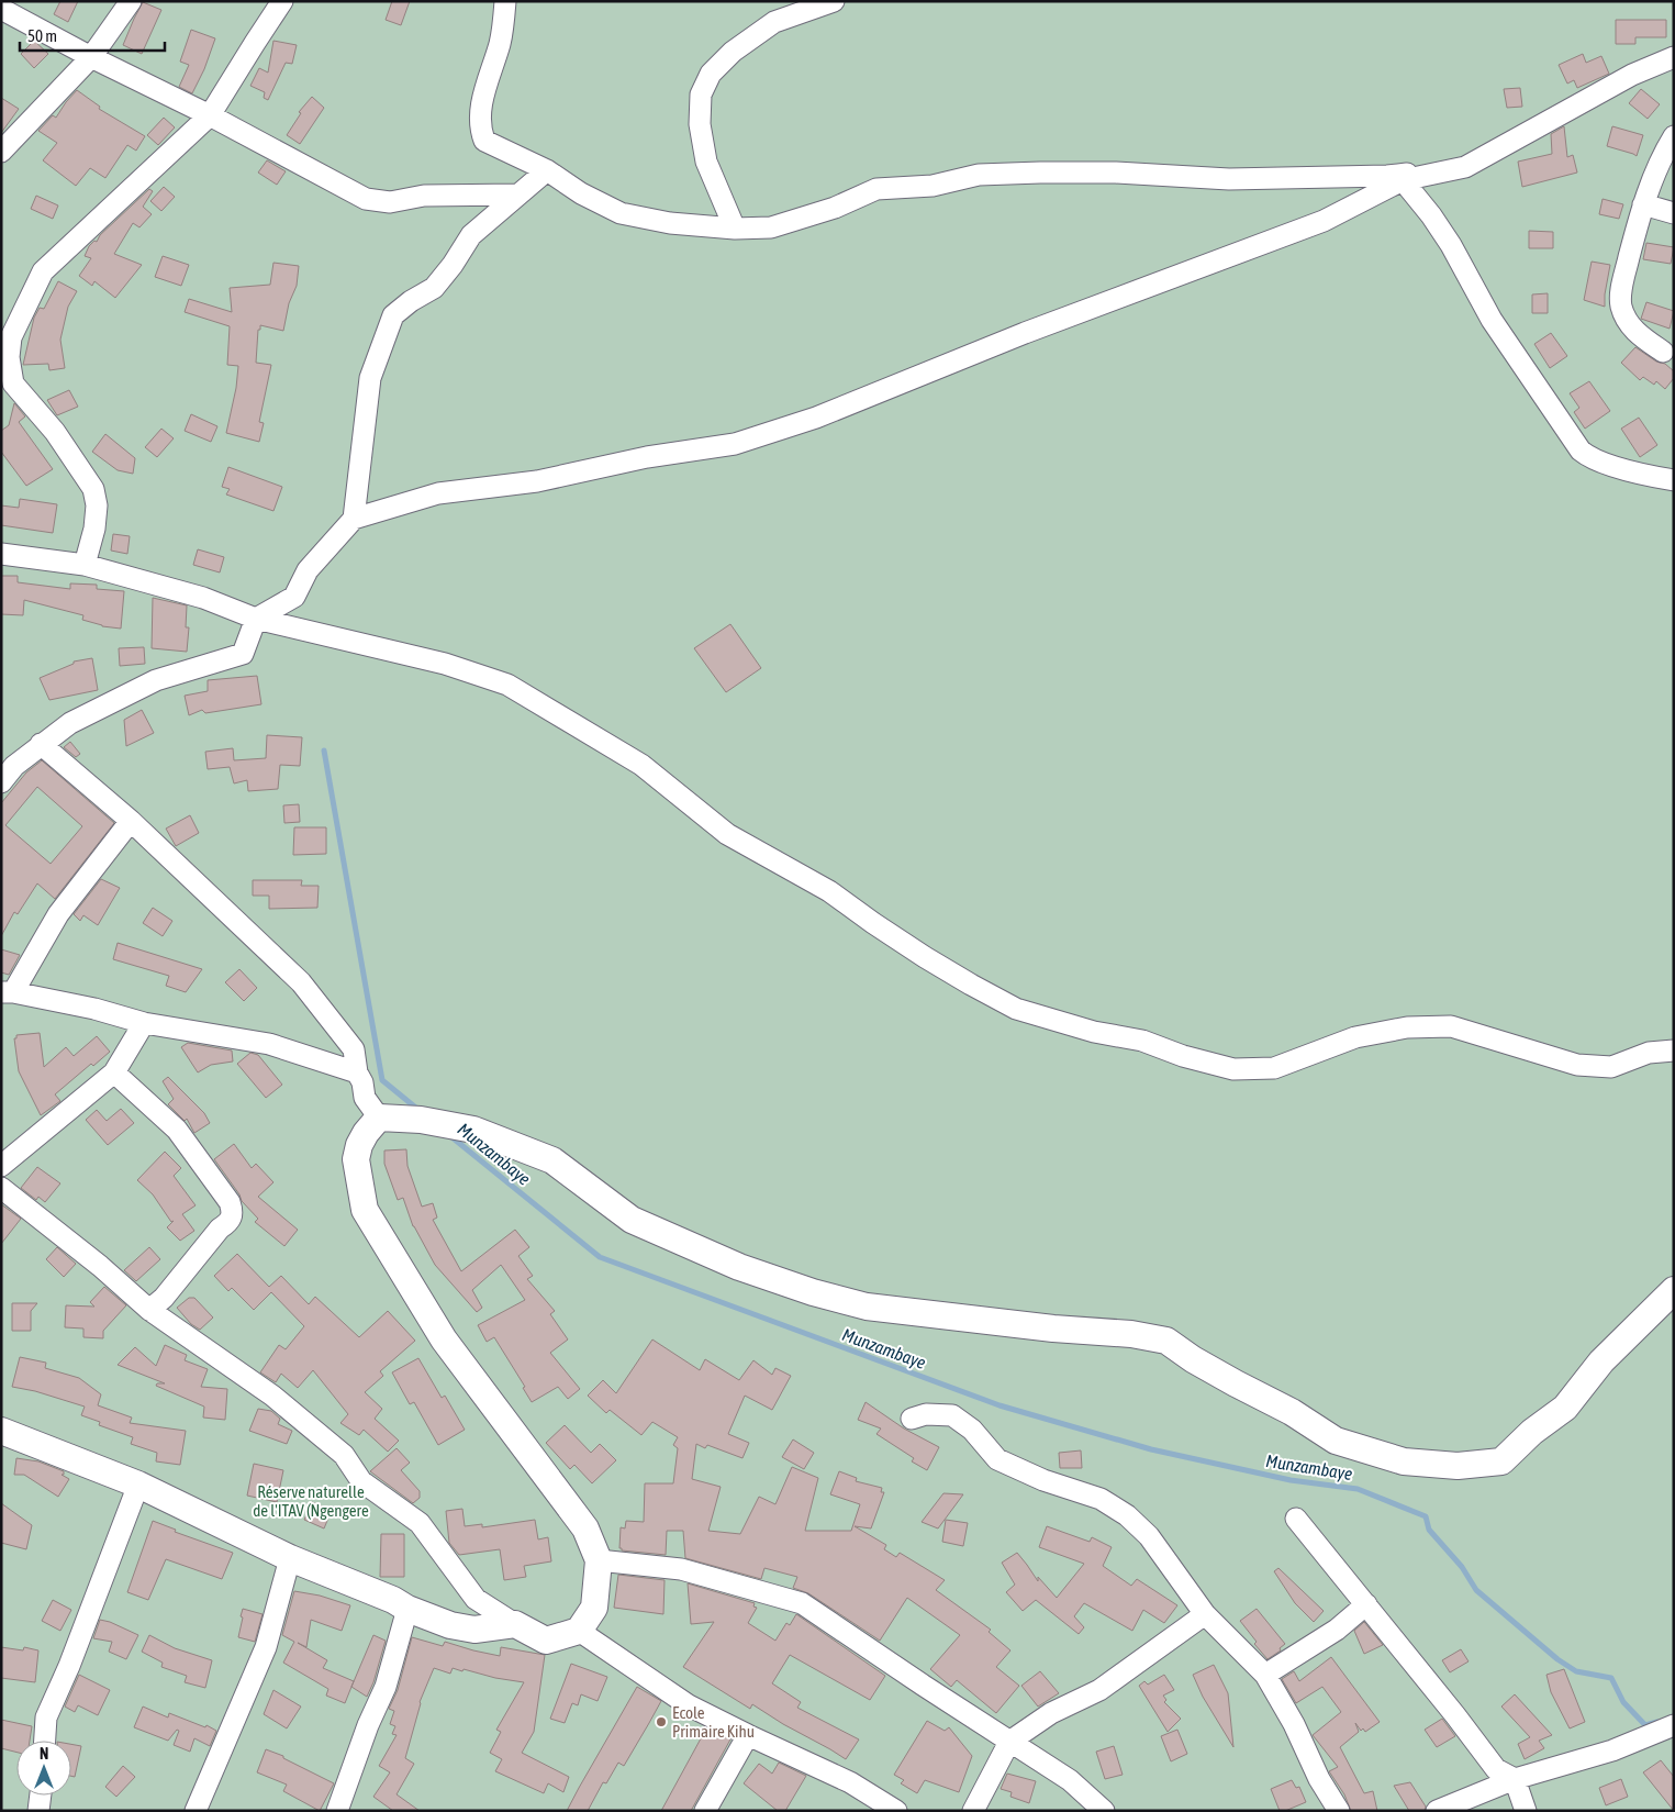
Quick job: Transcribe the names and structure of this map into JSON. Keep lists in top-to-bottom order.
{
  "water": ["Munzambaye"],
  "parks": ["Réserve naturelle de l'ITAV (Ngengere"],
  "places": ["Ecole Primaire Kihu"],
  "scale_bar": "50 m",
  "north": "top"
}
